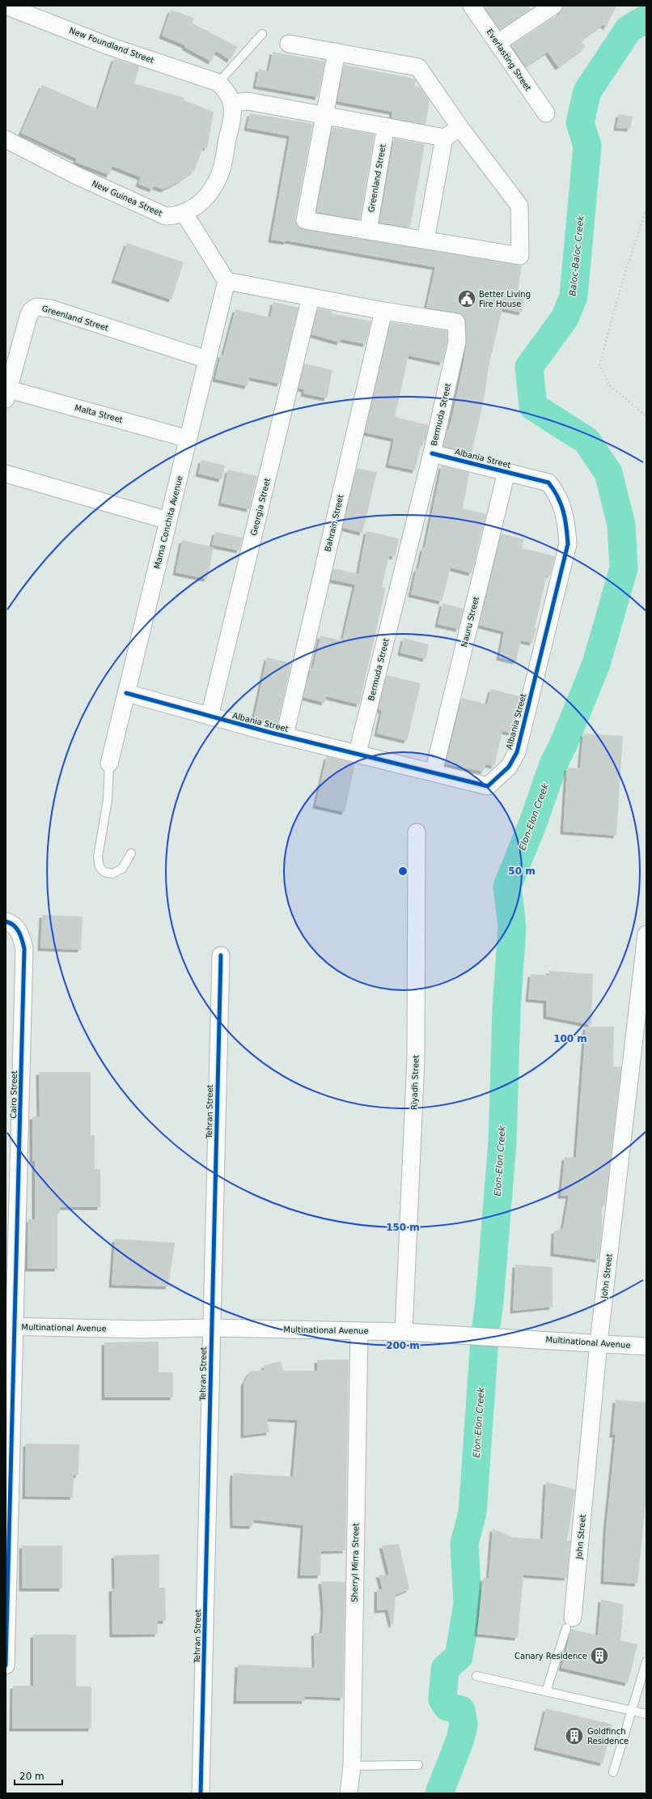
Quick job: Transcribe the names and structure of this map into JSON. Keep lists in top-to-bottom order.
{
  "streets": {
    "street": [
      "New Foundland Street",
      "Everlasting Street",
      "Greenland Street",
      "New Guinea Street",
      "Malta Street",
      "Bermuda Street",
      "Albania Street",
      "Georgia Street",
      "Mama Conchita Avenue",
      "Bahrain Street",
      "Nauru Street",
      "Riyadh Street",
      "Cairo Street",
      "Tehran Street",
      "John Street",
      "Multinational Avenue",
      "Sherryl Mirra Street"
    ]
  },
  "crossings": [
    ["New Foundland Street", "New Guinea Street"],
    ["Greenland Street", "Malta Street"],
    ["Greenland Street", "Mama Conchita Avenue"],
    ["Malta Street", "Mama Conchita Avenue"],
    ["Bermuda Street", "Albania Street"],
    ["Bermuda Street", "Georgia Street"],
    ["Bermuda Street", "Mama Conchita Avenue"],
    ["Bermuda Street", "Bahrain Street"],
    ["Albania Street", "Georgia Street"],
    ["Albania Street", "Mama Conchita Avenue"],
    ["Albania Street", "Bahrain Street"],
    ["Albania Street", "Nauru Street"],
    ["Riyadh Street", "Multinational Avenue"],
    ["Cairo Street", "Multinational Avenue"],
    ["Tehran Street", "Multinational Avenue"],
    ["John Street", "Multinational Avenue"],
    ["Multinational Avenue", "Sherryl Mirra Street"]
  ],
  "water": ["Baloc-Baloc Creek", "Elon-Elon Creek"],
  "places": {
    "public building": ["Better Living Fire House"],
    "building": ["Canary Residence", "Goldfinch Residence"]
  },
  "scale_bar": "20 m",
  "rings": [
    "50 m",
    "100 m",
    "150 m",
    "200 m"
  ]
}
